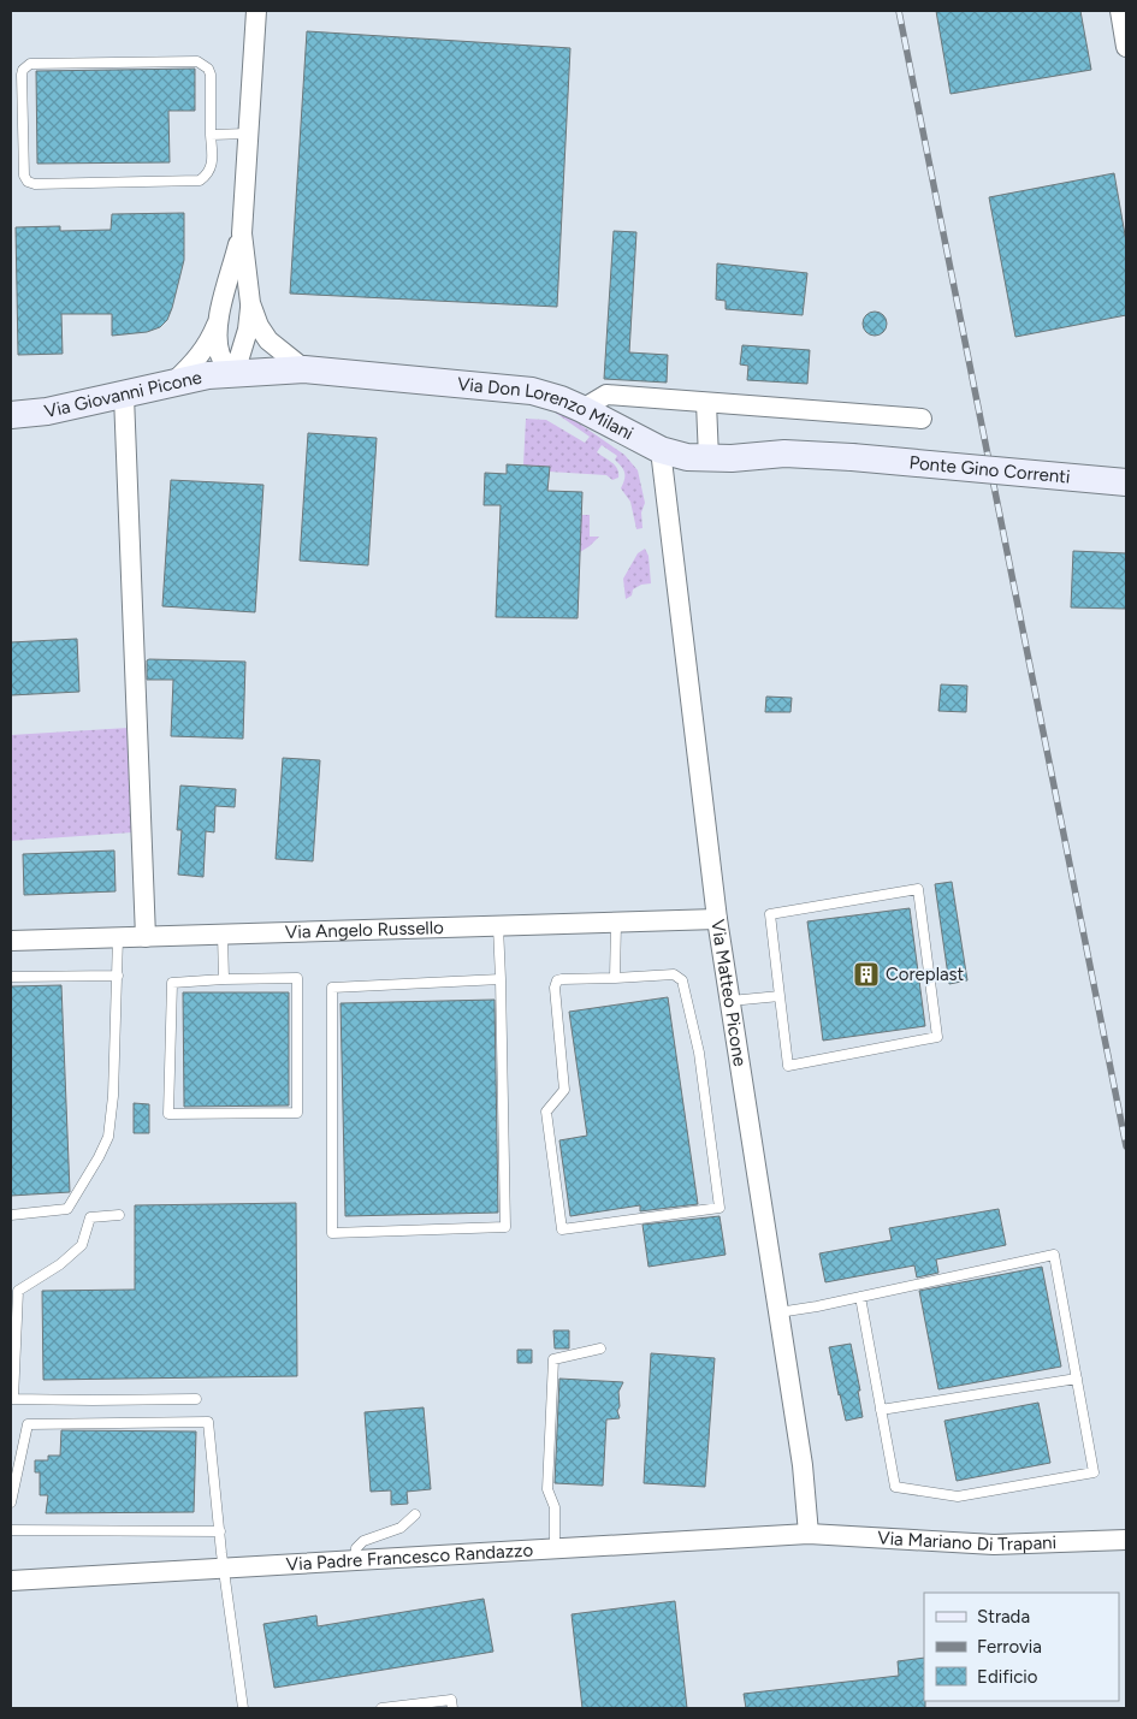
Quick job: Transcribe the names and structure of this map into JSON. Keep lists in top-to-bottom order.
{
  "streets": {
    "street": [
      "Via Giovanni Picone",
      "Via Don Lorenzo Milani",
      "Ponte Gino Correnti",
      "Via Angelo Russello",
      "Via Matteo Picone",
      "Via Mariano Di Trapani",
      "Via Padre Francesco Randazzo"
    ]
  },
  "crossings": [
    ["Via Giovanni Picone", "Via Don Lorenzo Milani"],
    ["Via Don Lorenzo Milani", "Ponte Gino Correnti"],
    ["Via Don Lorenzo Milani", "Via Matteo Picone"],
    ["Via Angelo Russello", "Via Matteo Picone"],
    ["Via Matteo Picone", "Via Mariano Di Trapani"],
    ["Via Matteo Picone", "Via Padre Francesco Randazzo"],
    ["Via Mariano Di Trapani", "Via Padre Francesco Randazzo"]
  ],
  "places": {
    "building": ["Coreplast"]
  },
  "legend": ["Strada", "Ferrovia", "Edificio"]
}
